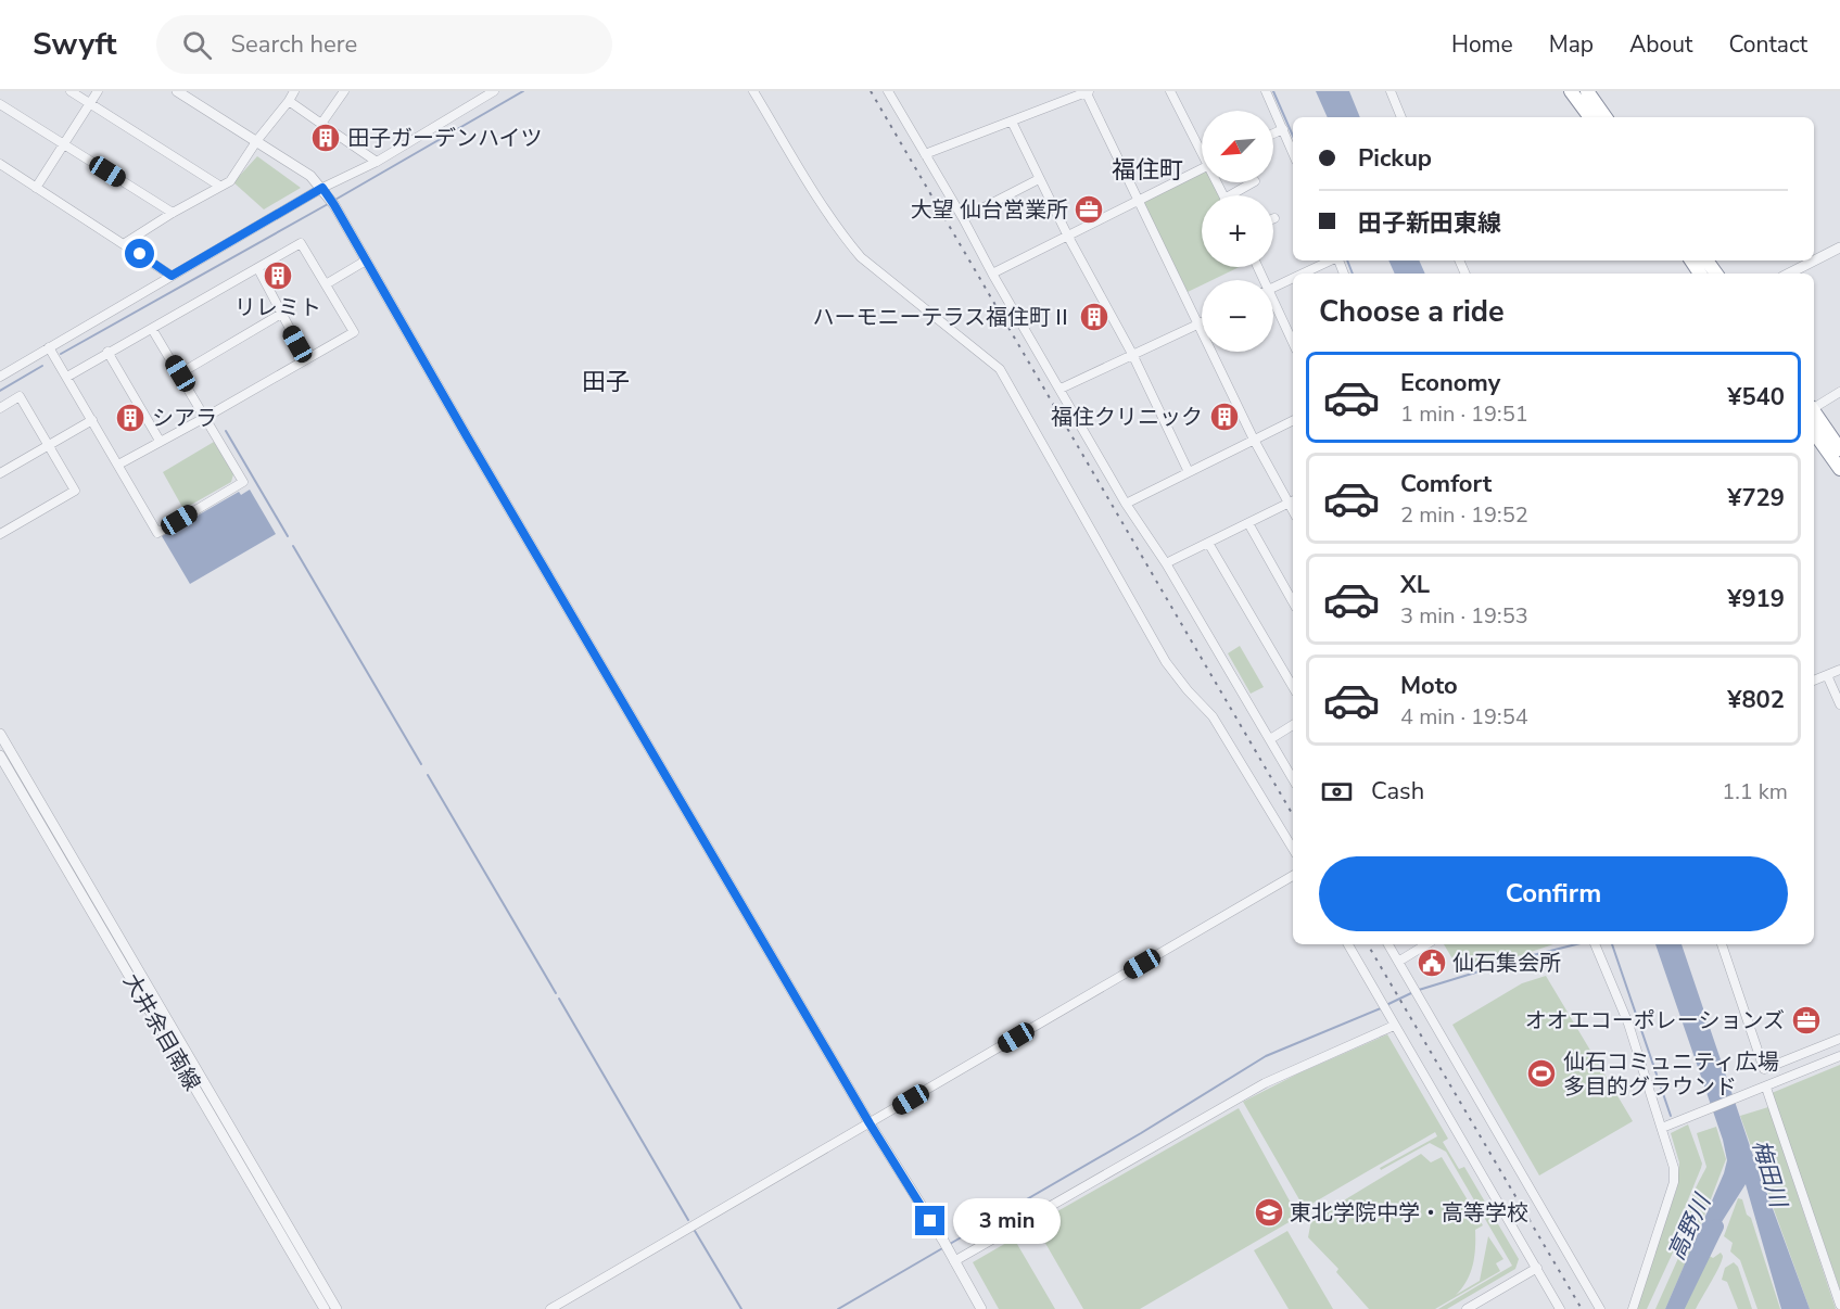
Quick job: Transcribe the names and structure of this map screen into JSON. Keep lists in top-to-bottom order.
{
  "streets": {
    "street": ["大井余目南線"]
  },
  "districts": ["福住町", "田子"],
  "water": ["梅田川", "高野川"],
  "places": {
    "building": [
      "田子ガーデンハイツ",
      "リレミト",
      "ハーモニーテラス福住町Ⅱ",
      "福住クリニック",
      "シアラ"
    ],
    "office": ["大望 仙台営業所", "オオエコーポレーションズ"],
    "public building": ["仙石集会所"],
    "sports": ["仙石コミュニティ広場 多目的グラウンド"],
    "school or university": ["東北学院中学・高等学校"]
  },
  "north": "bottom left",
  "page": {
    "header": "Swyft",
    "search": "Search here",
    "nav": [
      "Home",
      "Map",
      "About",
      "Contact"
    ],
    "map_buttons": ["+", "−"],
    "banner": ["Pickup", "田子新田東線"],
    "heading": "Choose a ride",
    "list": [
      {
        "name": "Economy",
        "note": "1 min · 19:51",
        "value": "¥540"
      },
      {
        "name": "Comfort",
        "note": "2 min · 19:52",
        "value": "¥729"
      },
      {
        "name": "XL",
        "note": "3 min · 19:53",
        "value": "¥919"
      },
      {
        "name": "Moto",
        "note": "4 min · 19:54",
        "value": "¥802"
      }
    ],
    "pay": ["Cash", "1.1 km"],
    "buttons": "Confirm",
    "bubble": "3 min"
  }
}
